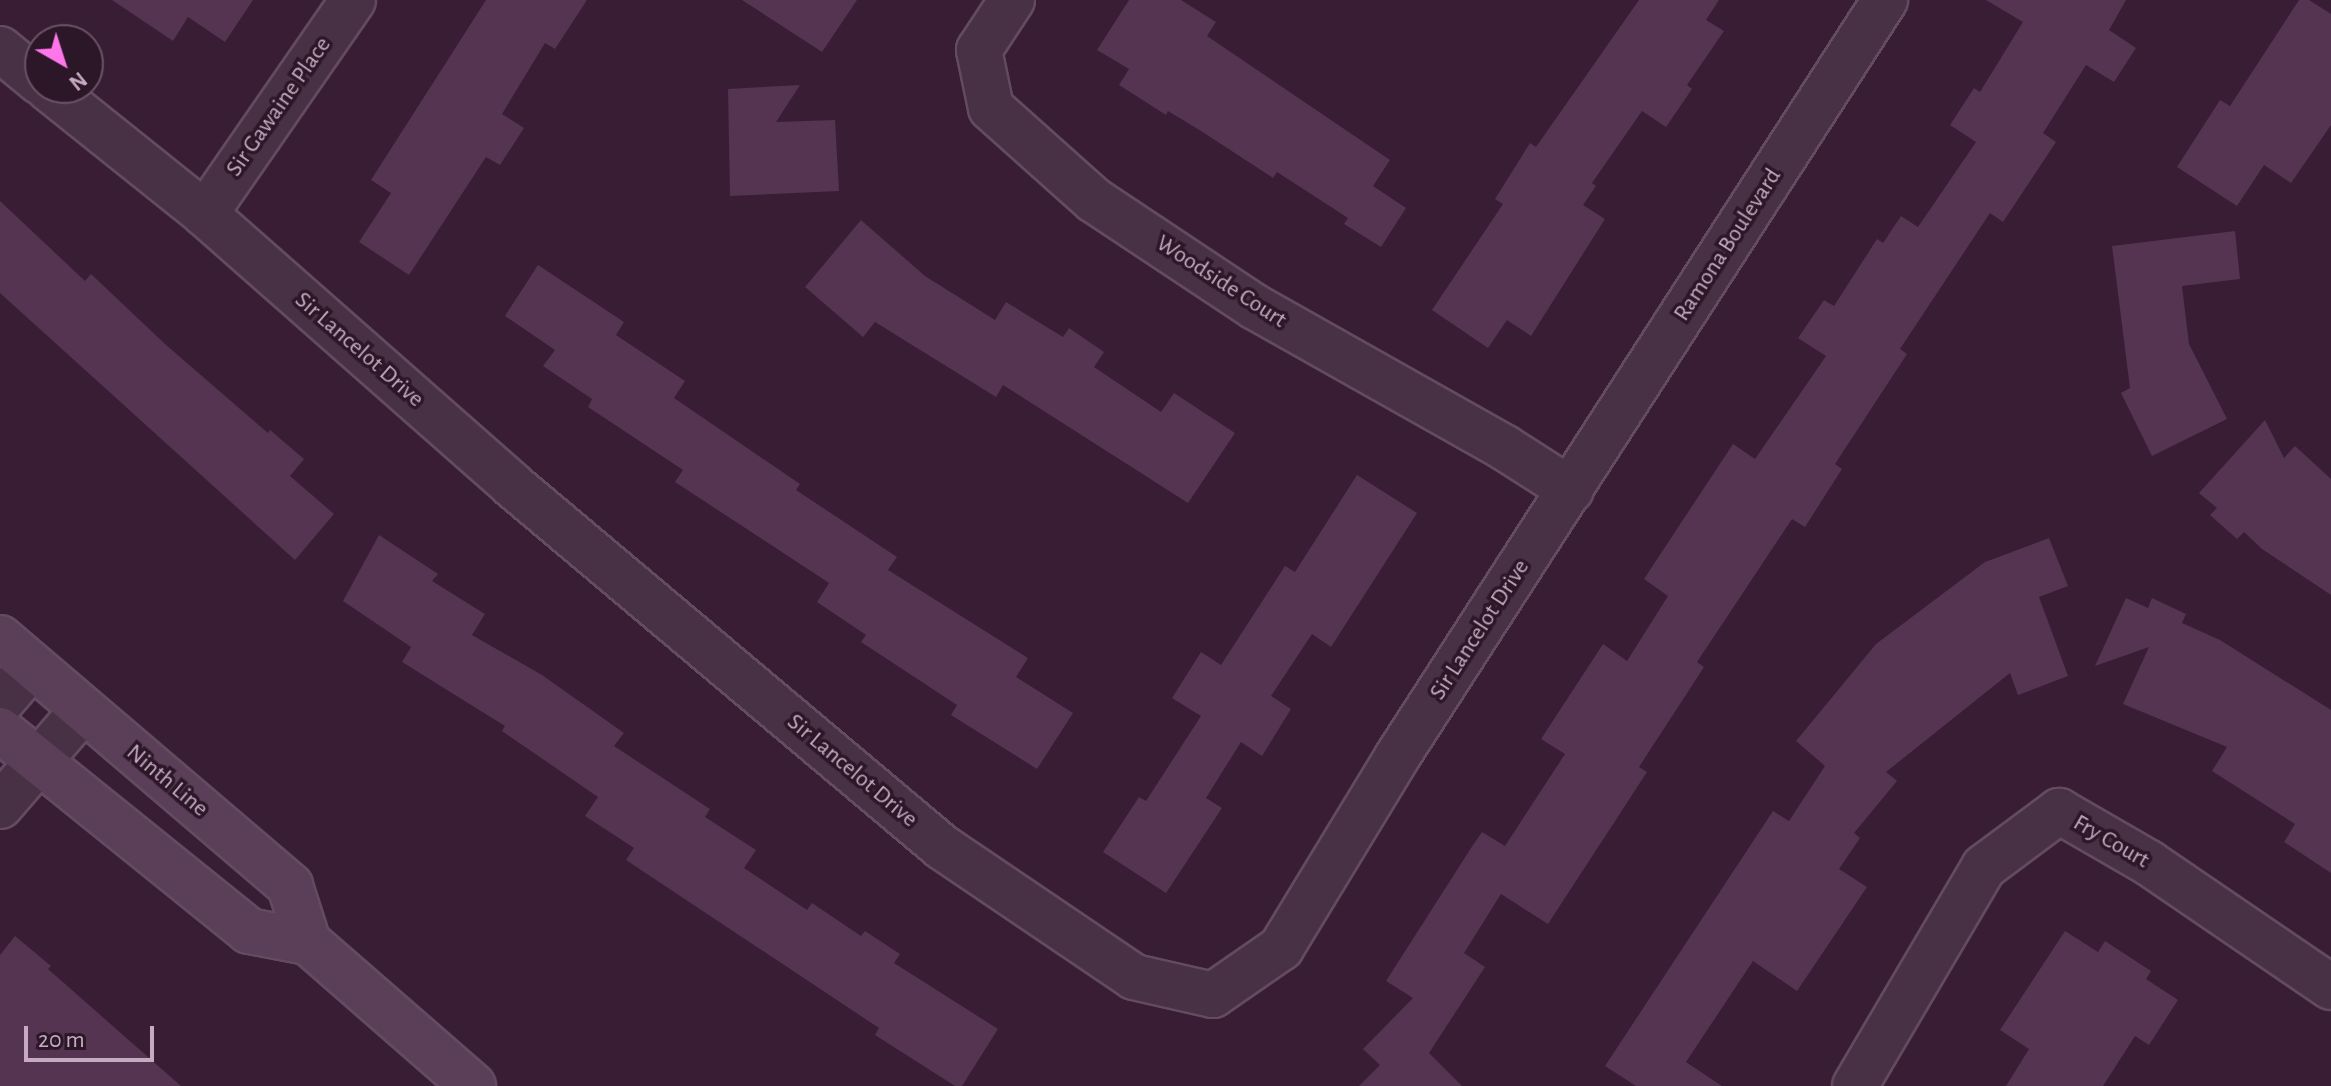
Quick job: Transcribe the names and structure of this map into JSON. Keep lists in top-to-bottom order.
{
  "streets": {
    "main road": ["Ninth Line"],
    "street": [
      "Sir Gawaine Place",
      "Ramona Boulevard",
      "Woodside Court",
      "Sir Lancelot Drive",
      "Fry Court"
    ]
  },
  "crossings": [
    ["Sir Gawaine Place", "Sir Lancelot Drive"],
    ["Ramona Boulevard", "Woodside Court"],
    ["Ramona Boulevard", "Sir Lancelot Drive"],
    ["Woodside Court", "Sir Lancelot Drive"]
  ],
  "scale_bar": "20 m",
  "north": "bottom right"
}
